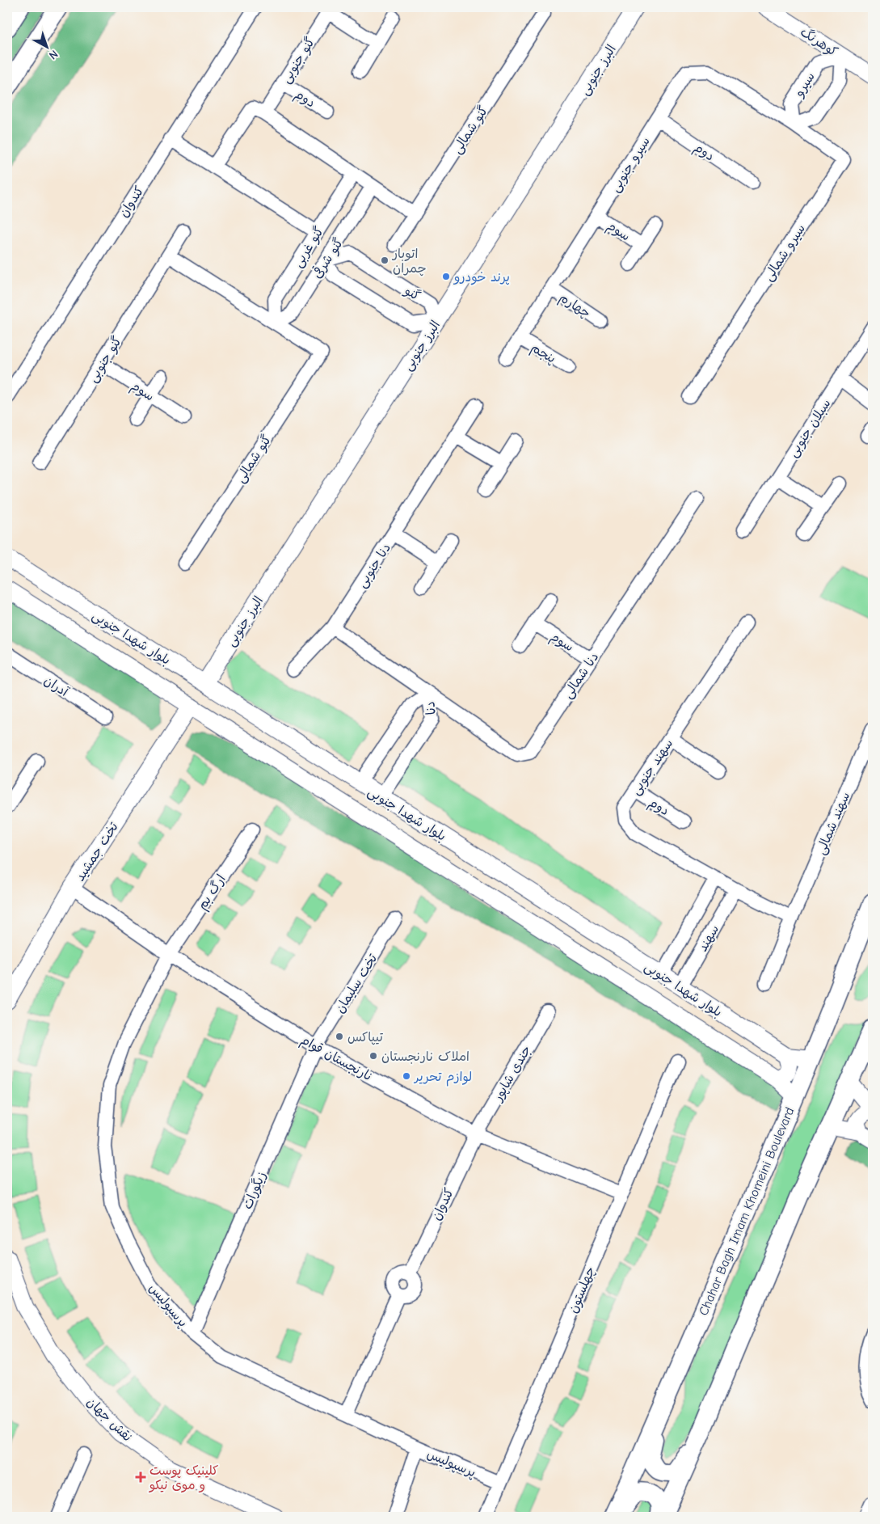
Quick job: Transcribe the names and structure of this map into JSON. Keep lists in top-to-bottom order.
{
  "streets": {
    "main road": ["Chahar Bagh Imam Khomeini Boulevard"],
    "street": [
      "کوهرنگ",
      "گنو جنوبی",
      "البرز جنوبی",
      "سیرو",
      "دوم",
      "گنو شمالی",
      "سیرو جنوبی",
      "کندوان",
      "سوم",
      "گنو غربی",
      "سیرو شمالی",
      "گنو شرقی",
      "گنو",
      "چهارم",
      "پنجم",
      "سبلان جنوبی",
      "دنا جنوبی",
      "بلوار شهدا جنوبی",
      "دنا شمالی",
      "آدران",
      "دنا",
      "سهند جنوبی",
      "سهند شمالی",
      "تخت جمشید",
      "ارگ بم",
      "سهند",
      "تخت سلیمان",
      "نارنجستان قوام",
      "جندی شاپور",
      "زیگورات",
      "چهلستون",
      "پرسپولیس",
      "نقش جهان"
    ]
  },
  "crossings": [
    ["کوهرنگ", "سیرو"],
    ["گنو جنوبی", "دوم"],
    ["گنو جنوبی", "سوم"],
    ["البرز جنوبی", "گنو"],
    ["البرز جنوبی", "بلوار شهدا جنوبی"],
    ["سیرو", "سیرو جنوبی"],
    ["سیرو", "سیرو شمالی"],
    ["دوم", "سیرو جنوبی"],
    ["دوم", "سهند جنوبی"],
    ["گنو شمالی", "گنو غربی"],
    ["گنو شمالی", "گنو شرقی"],
    ["سیرو جنوبی", "سوم"],
    ["سیرو جنوبی", "سیرو شمالی"],
    ["سیرو جنوبی", "چهارم"],
    ["سیرو جنوبی", "پنجم"],
    ["کندوان", "نارنجستان قوام"],
    ["کندوان", "جندی شاپور"],
    ["کندوان", "پرسپولیس"],
    ["سوم", "دنا شمالی"],
    ["گنو غربی", "گنو شرقی"],
    ["گنو شرقی", "گنو"],
    ["بلوار شهدا جنوبی", "دنا"],
    ["بلوار شهدا جنوبی", "تخت جمشید"],
    ["بلوار شهدا جنوبی", "سهند"],
    ["بلوار شهدا جنوبی", "Chahar Bagh Imam Khomeini Boulevard"],
    ["دنا شمالی", "دنا"],
    ["سهند جنوبی", "سهند"],
    ["تخت جمشید", "نارنجستان قوام"],
    ["ارگ بم", "نارنجستان قوام"],
    ["ارگ بم", "پرسپولیس"],
    ["تخت سلیمان", "نارنجستان قوام"],
    ["تخت سلیمان", "زیگورات"],
    ["نارنجستان قوام", "جندی شاپور"],
    ["نارنجستان قوام", "زیگورات"],
    ["نارنجستان قوام", "چهلستون"],
    ["نارنجستان قوام", "پرسپولیس"],
    ["زیگورات", "پرسپولیس"],
    ["چهلستون", "پرسپولیس"]
  ],
  "places": {
    "other": [
      "اتوبار چمران",
      "پرند خودرو",
      "تیپاکس",
      "املاک نارنجستان",
      "لوازم تحریر"
    ],
    "health": ["کلینیک پوست و موی نیکو"]
  },
  "north": "bottom right"
}
